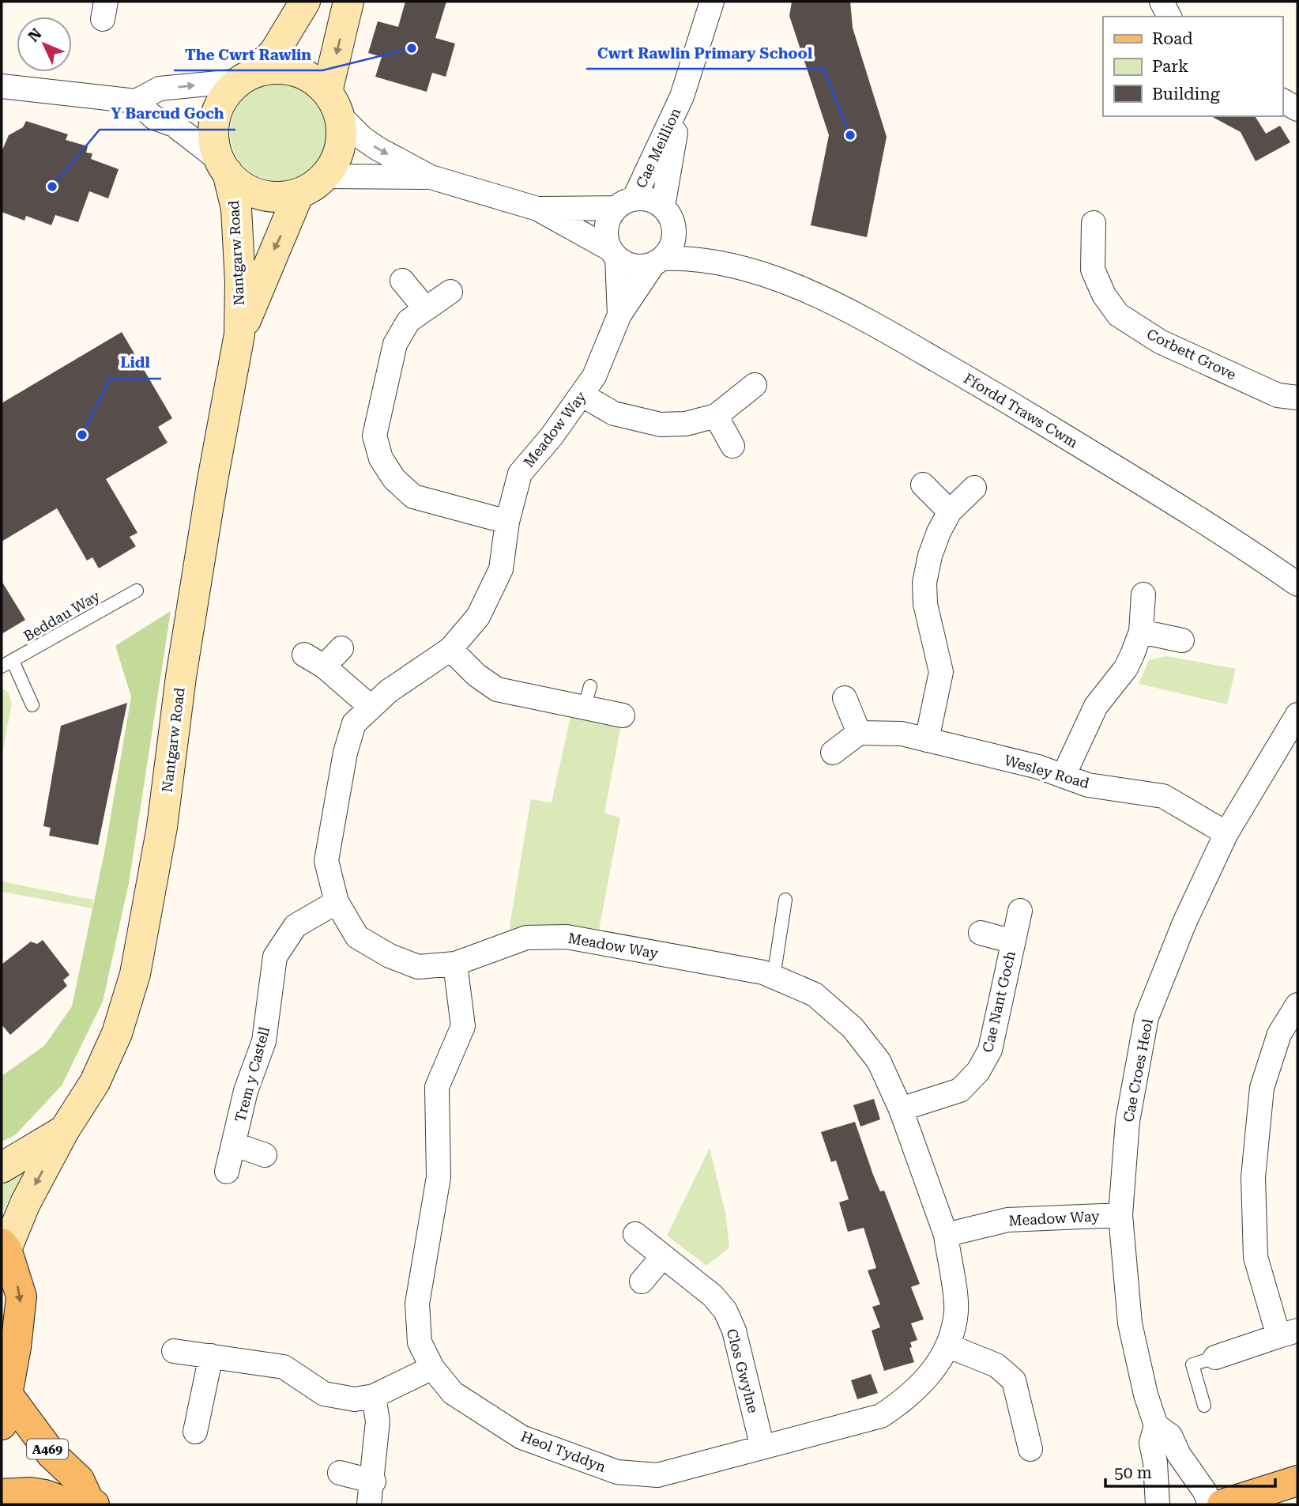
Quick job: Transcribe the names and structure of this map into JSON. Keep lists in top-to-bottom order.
{
  "streets": {
    "main road": ["Nantgarw Road", "A469"],
    "street": [
      "Cae Meillion",
      "Corbett Grove",
      "Ffordd Traws Cwm",
      "Meadow Way",
      "Wesley Road",
      "Cae Nant Goch",
      "Cae Croes Heol",
      "Trem y Castell",
      "Clos Gwylne",
      "Heol Tyddyn"
    ],
    "lane": ["Beddau Way"]
  },
  "crossings": [
    ["Cae Meillion", "Ffordd Traws Cwm"],
    ["Cae Meillion", "Meadow Way"],
    ["Ffordd Traws Cwm", "Meadow Way"],
    ["Meadow Way", "Cae Nant Goch"],
    ["Meadow Way", "Cae Croes Heol"],
    ["Meadow Way", "Trem y Castell"],
    ["Meadow Way", "Heol Tyddyn"],
    ["Wesley Road", "Cae Croes Heol"],
    ["Clos Gwylne", "Heol Tyddyn"]
  ],
  "places": [
    "The Cwrt Rawlin",
    "Cwrt Rawlin Primary School",
    "Y Barcud Goch",
    "Lidl"
  ],
  "legend": ["Road", "Park", "Building"],
  "scale_bar": "50 m",
  "north": "top left"
}
